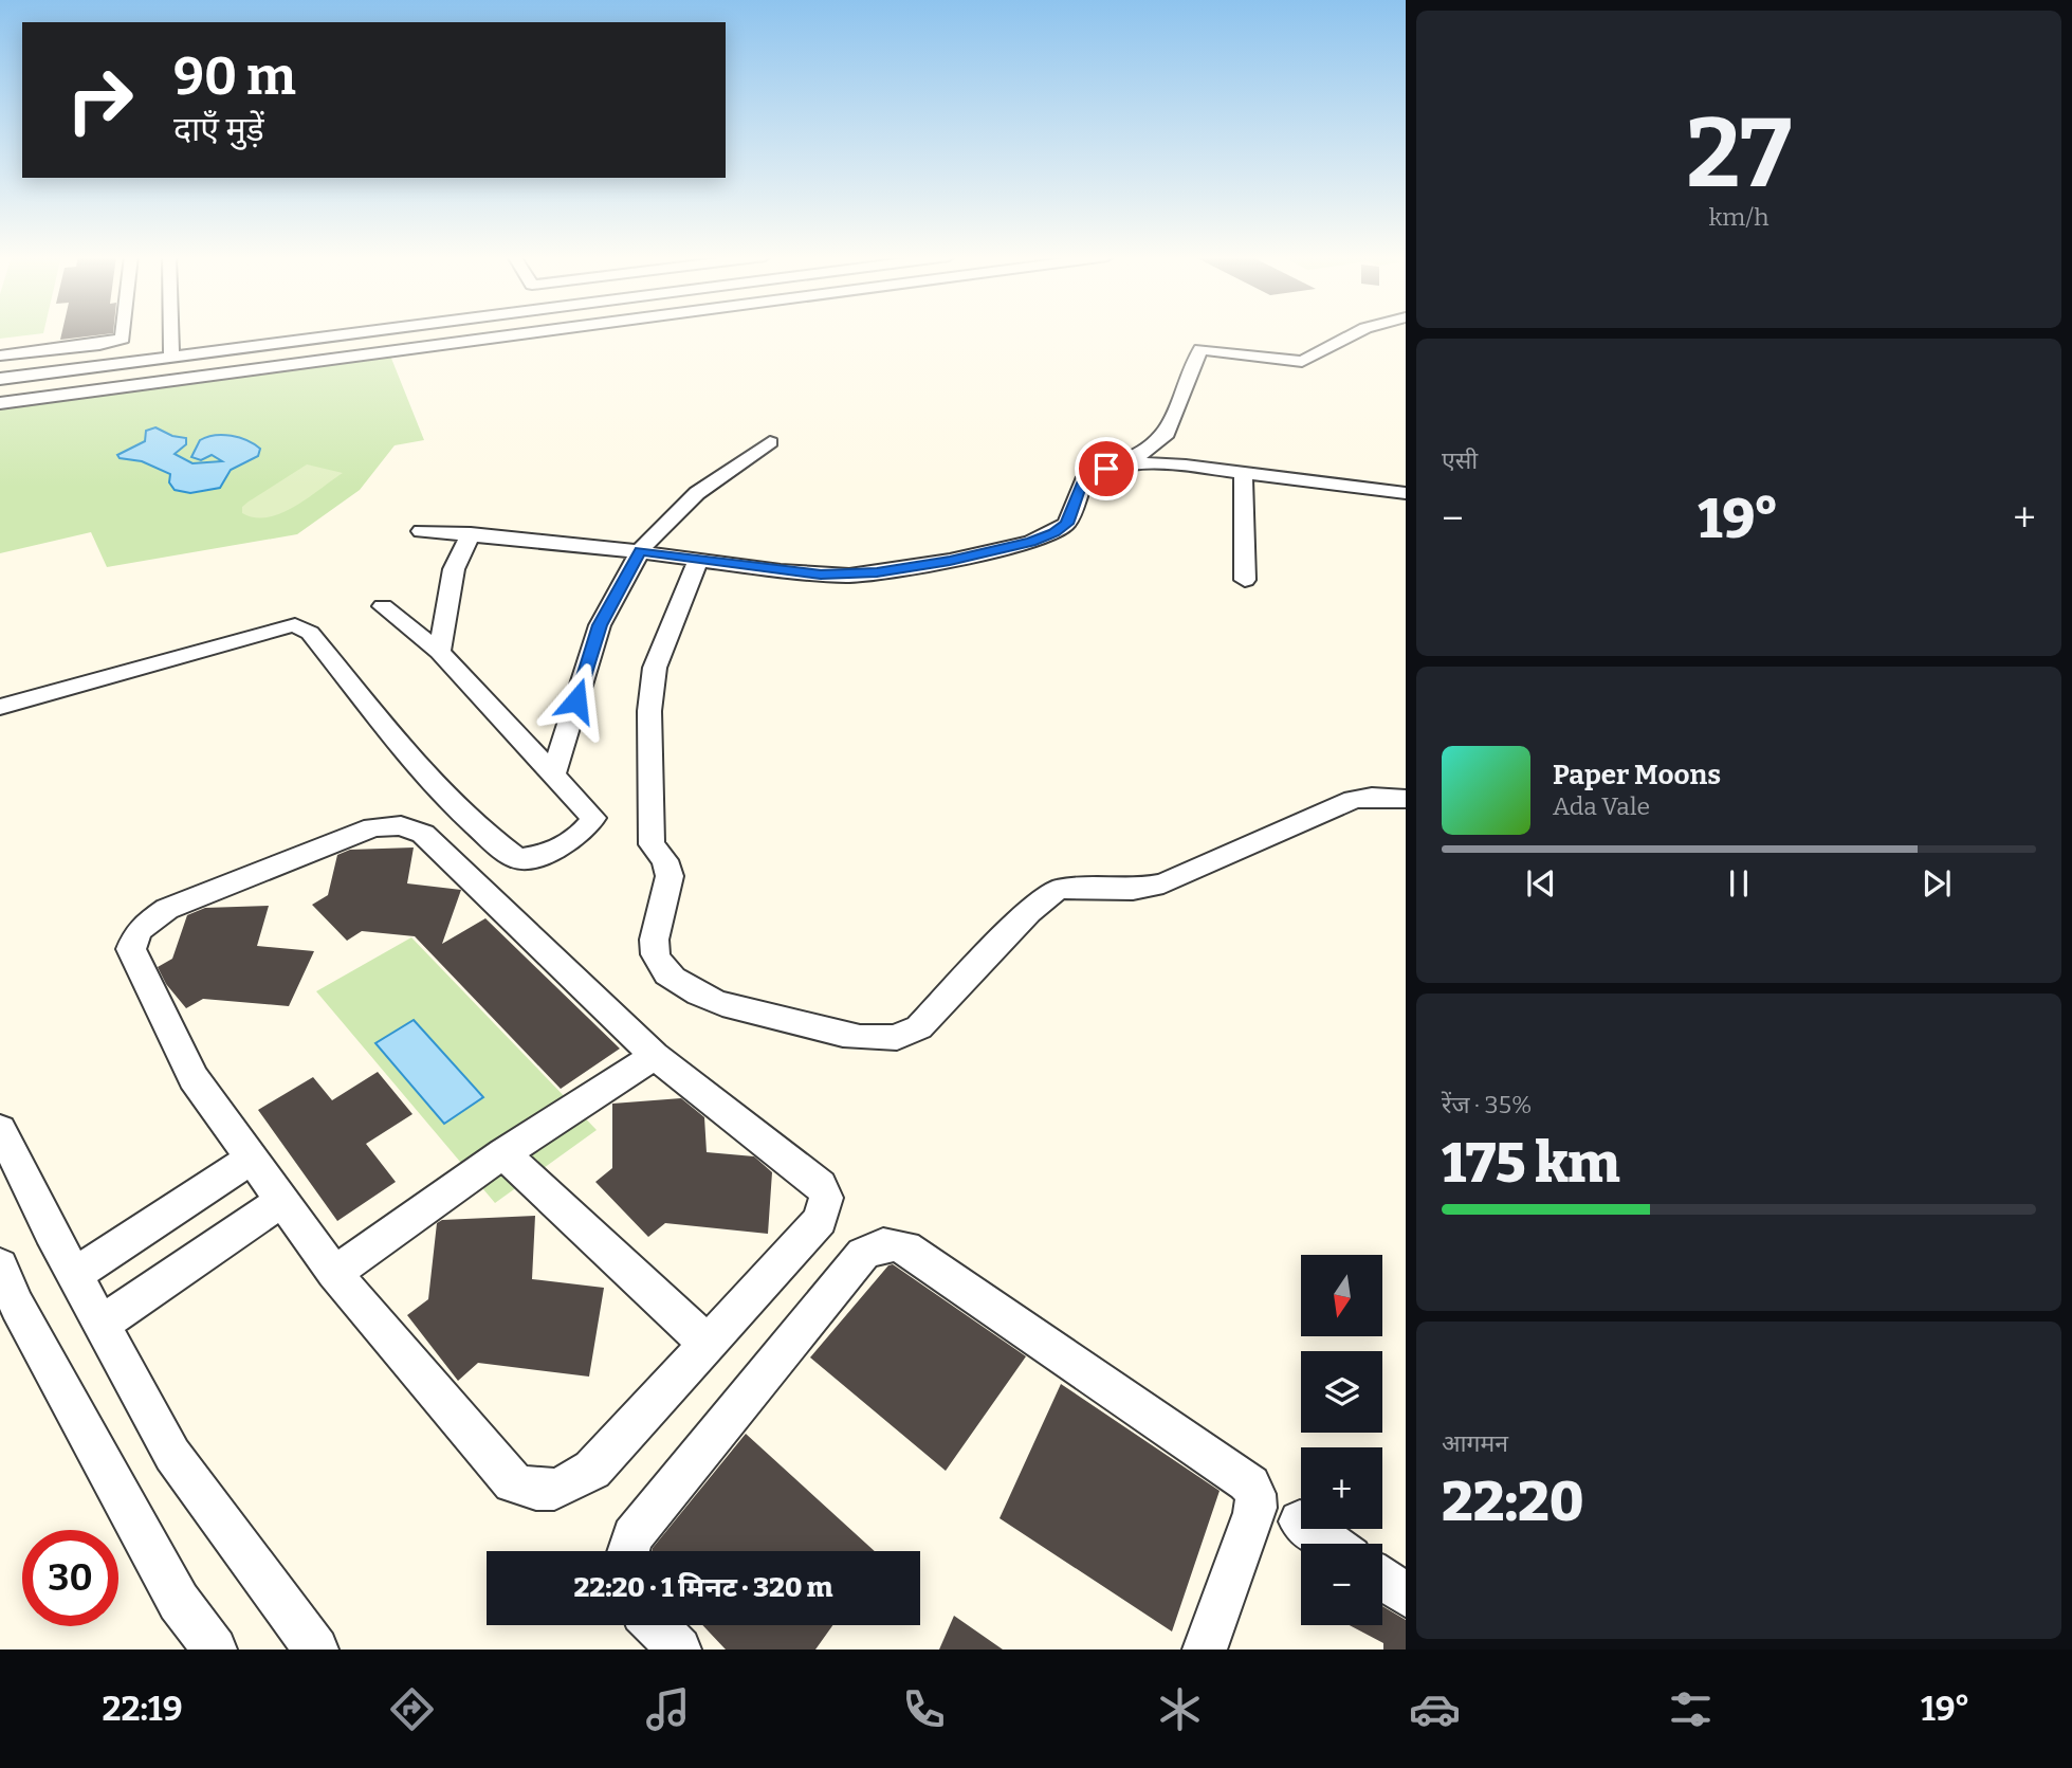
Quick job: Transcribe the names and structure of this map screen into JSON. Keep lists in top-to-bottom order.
{
  "north": "bottom",
  "page": {
    "tile": [
      ["27", "km/h"],
      "एसी",
      ["रेंज · 35%", "175 km"],
      ["आगमन", "22:20"]
    ],
    "turn": ["90 m", "दाएँ मुड़ें"],
    "heat": ["−", "19°", "+"],
    "song": ["Paper Moons", "Ada Vale"],
    "map_buttons": ["+", "−"],
    "limit": "30",
    "trip": "22:20 · 1 मिनट · 320 m",
    "tabs": ["22:19", "19°"]
  }
}
